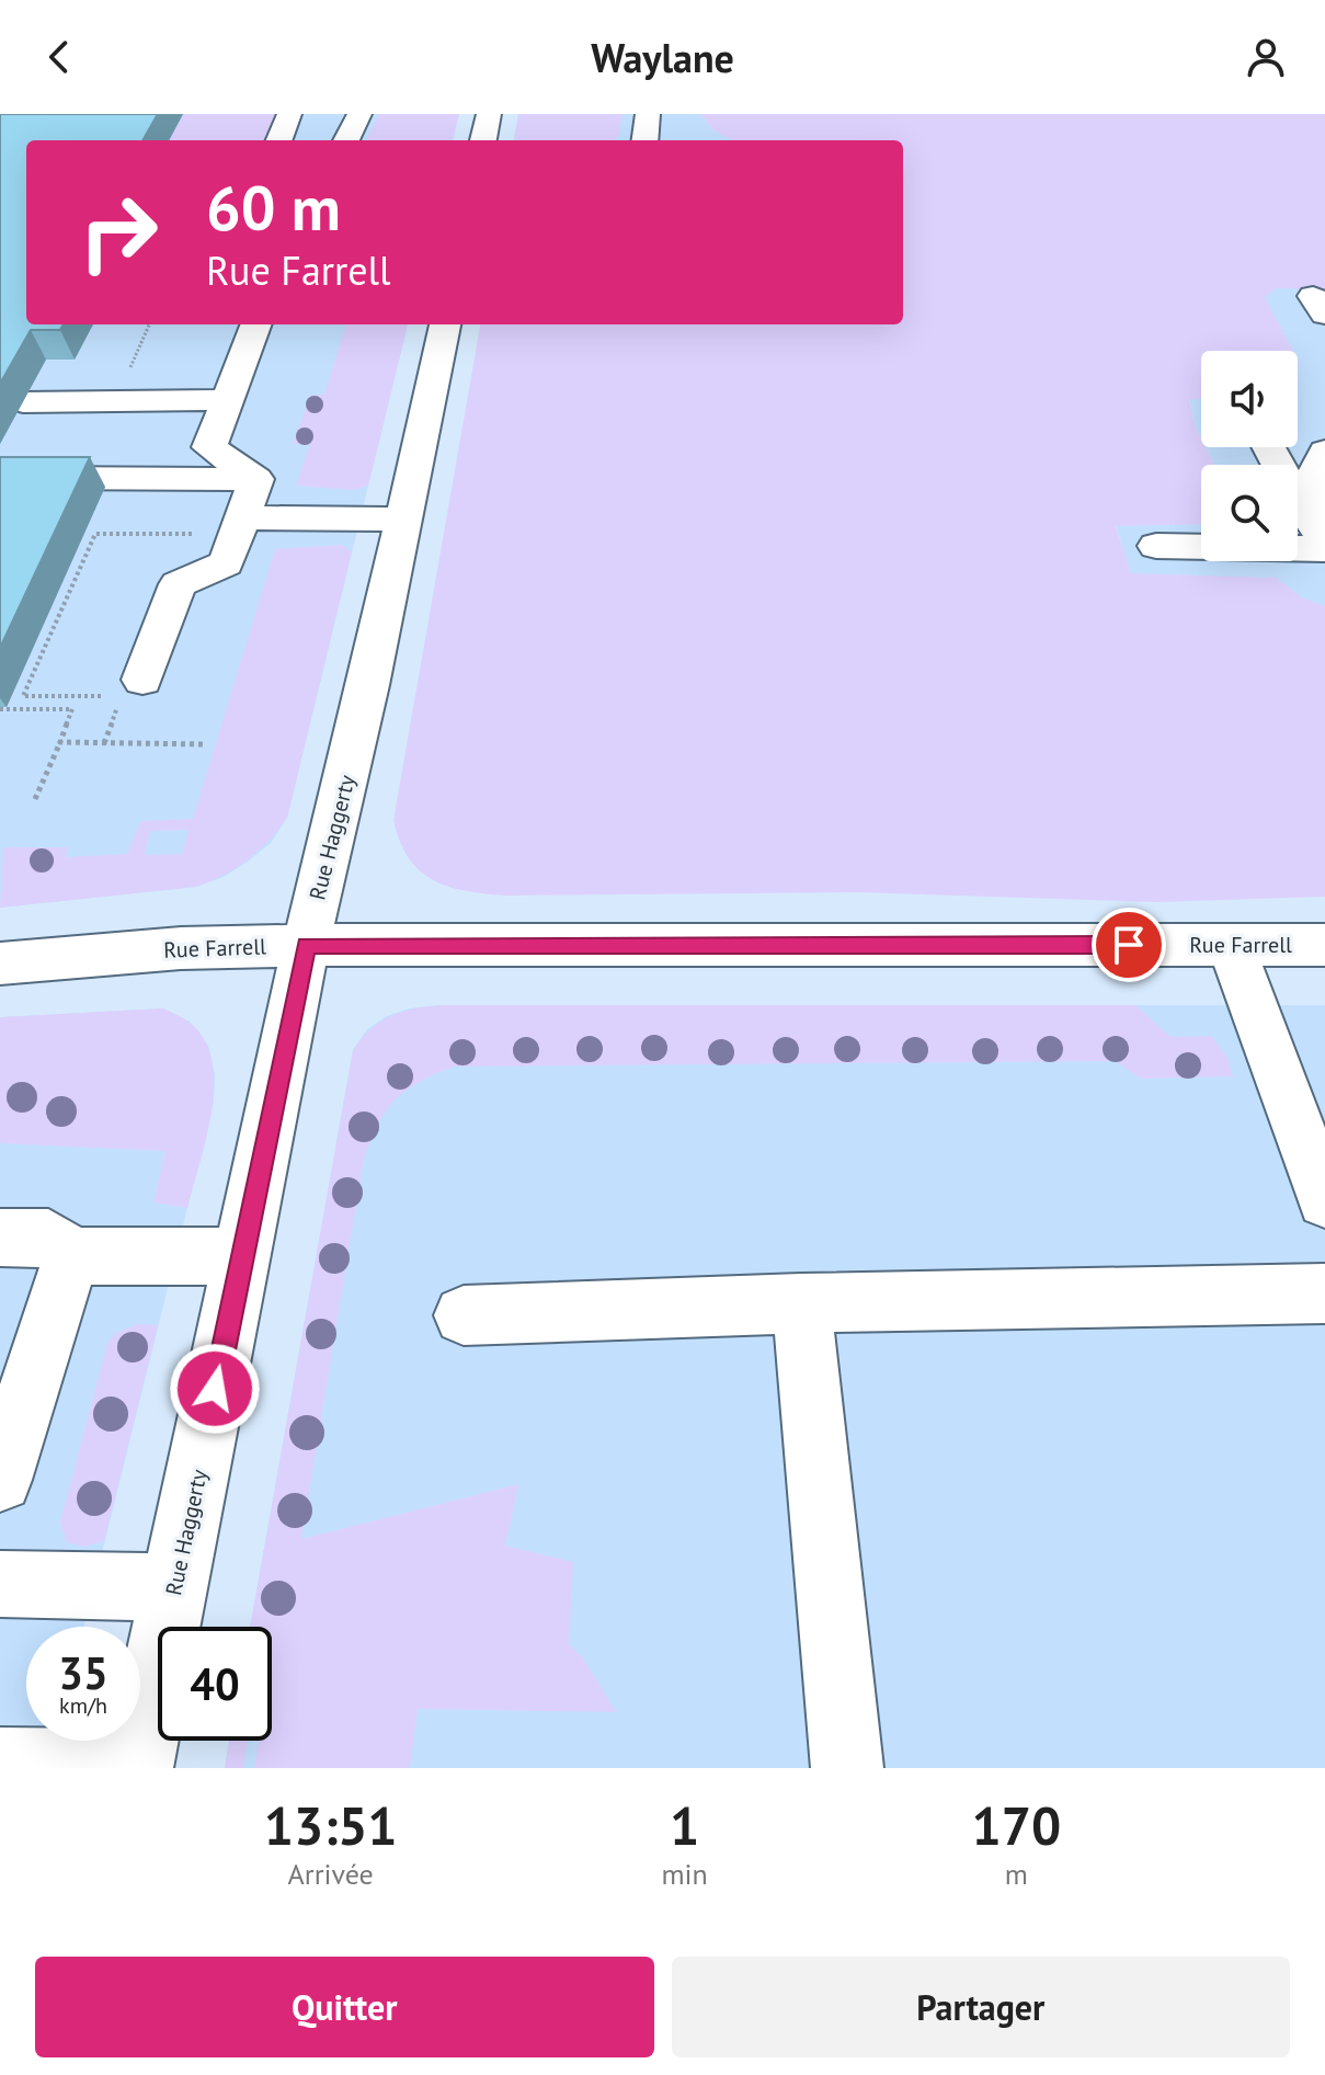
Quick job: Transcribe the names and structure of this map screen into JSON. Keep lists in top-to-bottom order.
{
  "streets": {
    "street": ["Rue Haggerty", "Rue Farrell"]
  },
  "crossings": [
    ["Rue Haggerty", "Rue Farrell"]
  ],
  "page": {
    "header": "Waylane",
    "turn": ["60 m", "Rue Farrell"],
    "speed": "35 km/h",
    "limit": "40",
    "eta": [
      "13:51",
      "Arrivée",
      "1",
      "min",
      "170",
      "m"
    ],
    "buttons": ["Quitter", "Partager"]
  }
}
